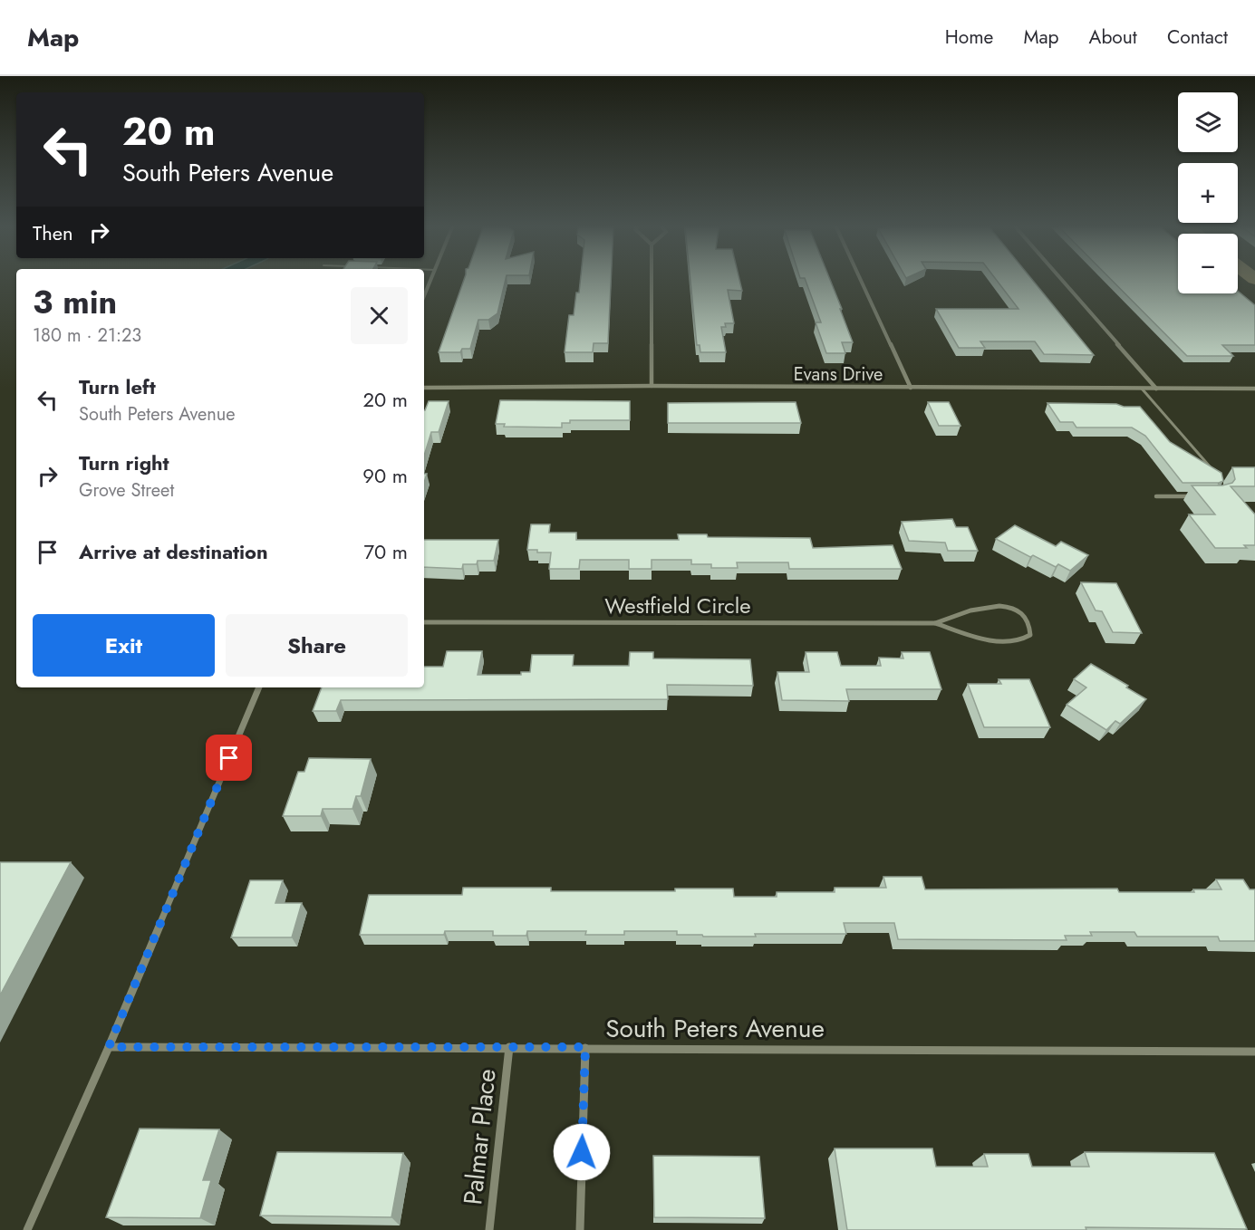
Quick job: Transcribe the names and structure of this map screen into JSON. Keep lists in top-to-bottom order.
{
  "streets": {
    "street": [
      "Evans Drive",
      "Westfield Circle",
      "South Peters Avenue",
      "Palmar Place"
    ]
  },
  "crossings": [
    ["South Peters Avenue", "Palmar Place"]
  ],
  "page": {
    "header": "Map",
    "nav": [
      "Home",
      "Map",
      "About",
      "Contact"
    ],
    "map_buttons": ["+", "−"],
    "turn": ["20 m", "South Peters Avenue"],
    "then": "Then",
    "heading": ["3 min", "180 m · 21:23"],
    "list": [
      {
        "name": "Turn left",
        "note": "South Peters Avenue",
        "value": "20 m"
      },
      {
        "name": "Turn right",
        "note": "Grove Street",
        "value": "90 m"
      },
      {
        "name": "Arrive at destination",
        "value": "70 m"
      }
    ],
    "buttons": ["Exit", "Share"]
  }
}
